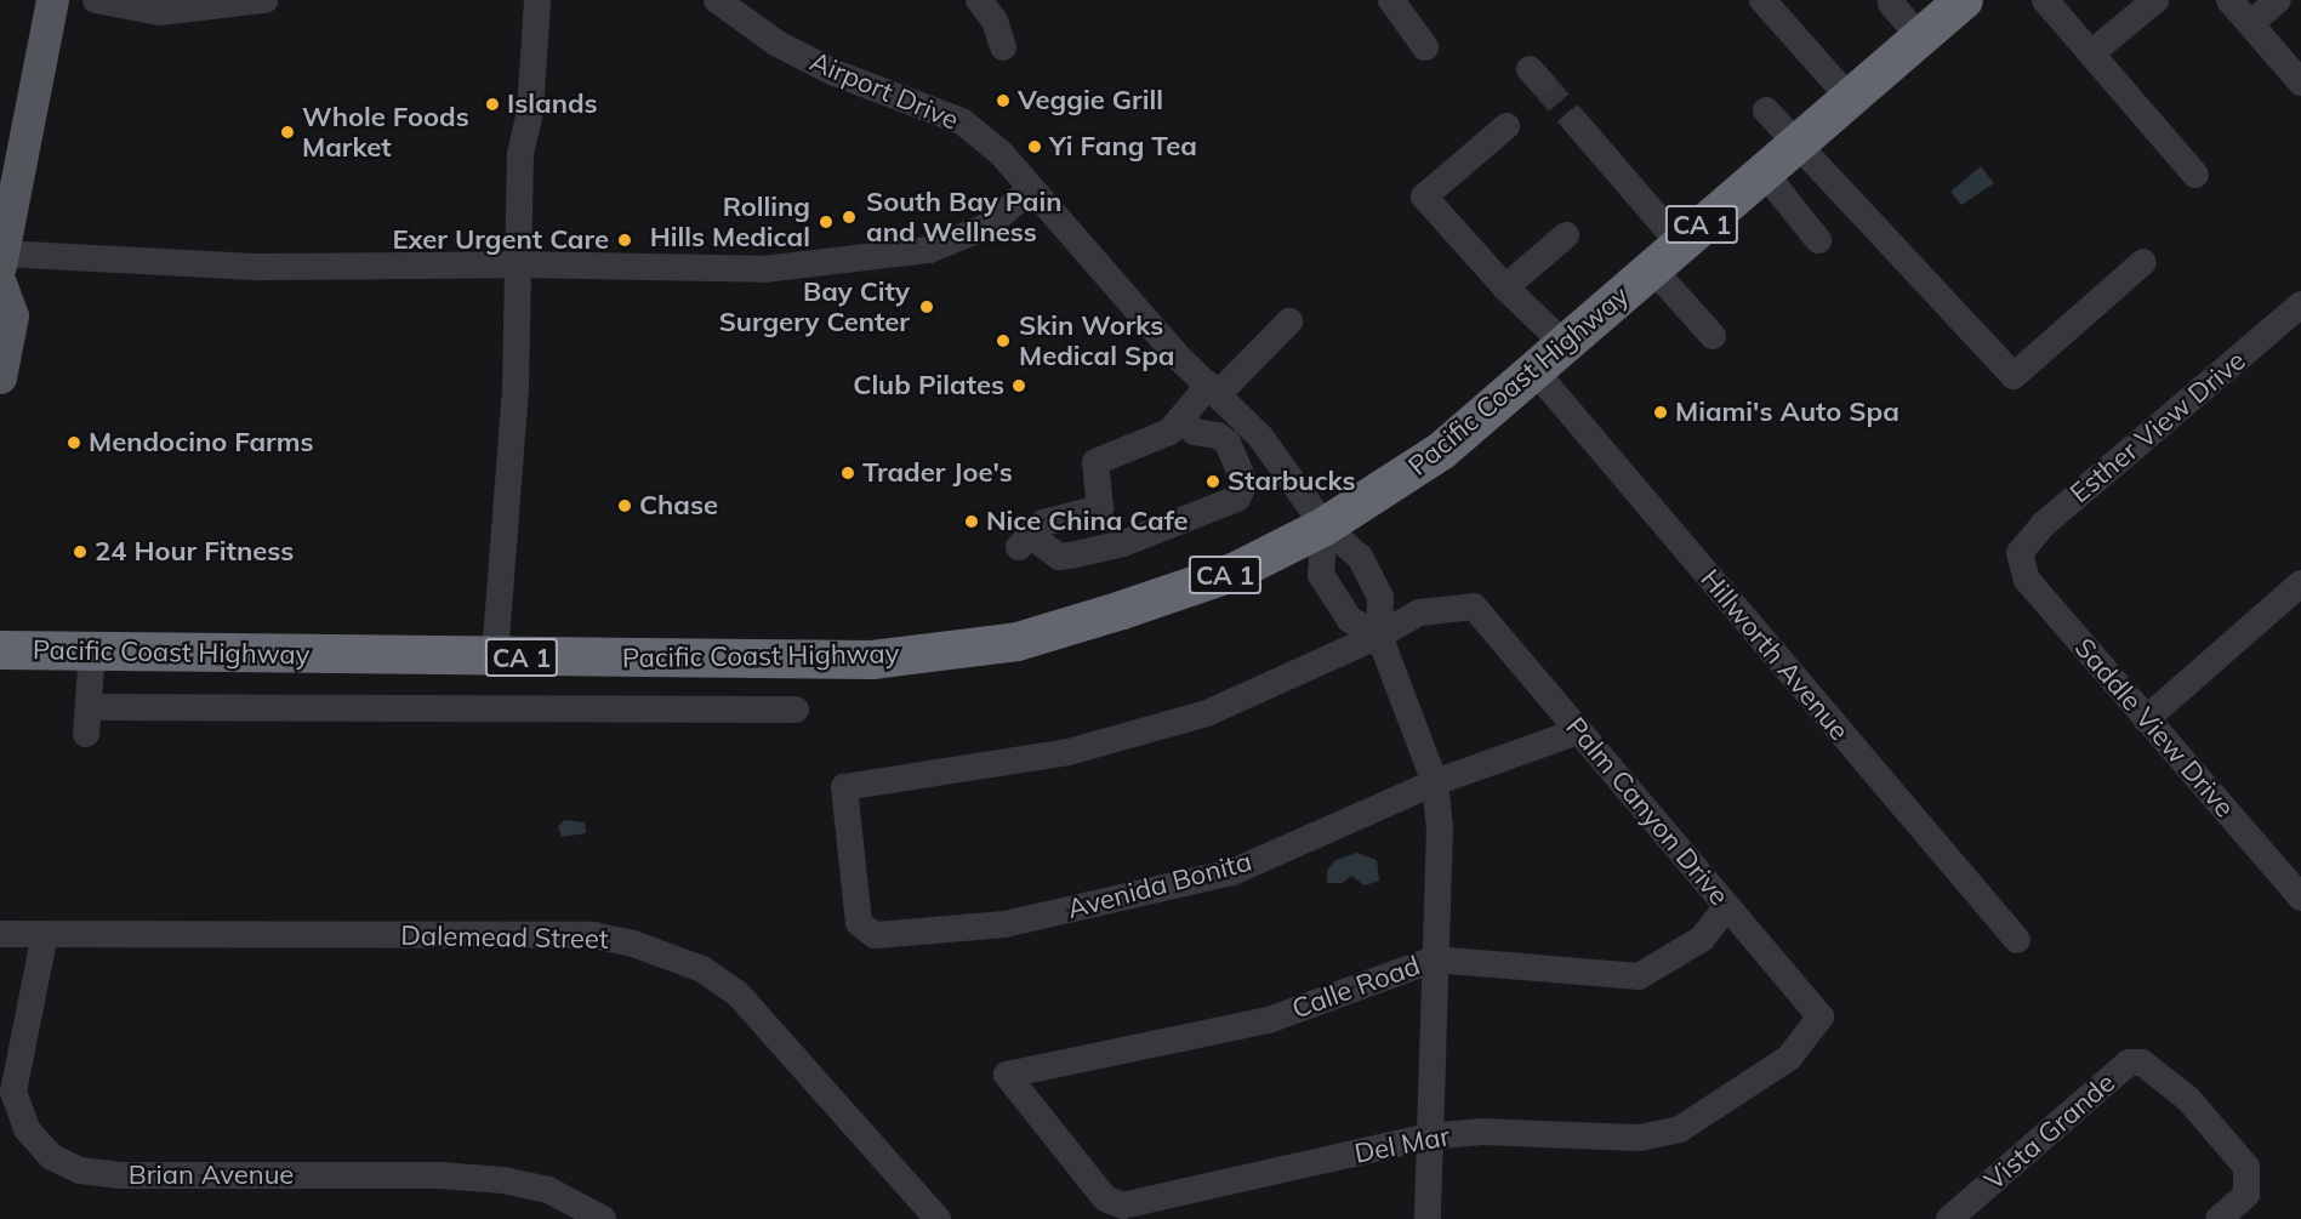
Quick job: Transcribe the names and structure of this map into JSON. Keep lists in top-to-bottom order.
{
  "streets": {
    "highway": ["CA 1", "Pacific Coast Highway"],
    "street": [
      "Airport Drive",
      "Esther View Drive",
      "Hillworth Avenue",
      "Saddle View Drive",
      "Palm Canyon Drive",
      "Avenida Bonita",
      "Dalemead Street",
      "Calle Road",
      "Vista Grande",
      "Del Mar",
      "Brian Avenue"
    ]
  },
  "crossings": [
    ["Airport Drive", "Pacific Coast Highway"],
    ["Airport Drive", "Palm Canyon Drive"],
    ["Airport Drive", "Avenida Bonita"],
    ["Pacific Coast Highway", "Hillworth Avenue"],
    ["Esther View Drive", "Saddle View Drive"],
    ["Palm Canyon Drive", "Avenida Bonita"],
    ["Palm Canyon Drive", "Calle Road"],
    ["Palm Canyon Drive", "Del Mar"],
    ["Dalemead Street", "Brian Avenue"],
    ["Calle Road", "Del Mar"]
  ],
  "places": [
    "Veggie Grill",
    "Islands",
    "Whole Foods Market",
    "Yi Fang Tea",
    "South Bay Pain and Wellness",
    "Rolling Hills Medical",
    "Exer Urgent Care",
    "Bay City Surgery Center",
    "Skin Works Medical Spa",
    "Club Pilates",
    "Miami's Auto Spa",
    "Mendocino Farms",
    "Trader Joe's",
    "Starbucks",
    "Chase",
    "Nice China Cafe",
    "24 Hour Fitness"
  ]
}
